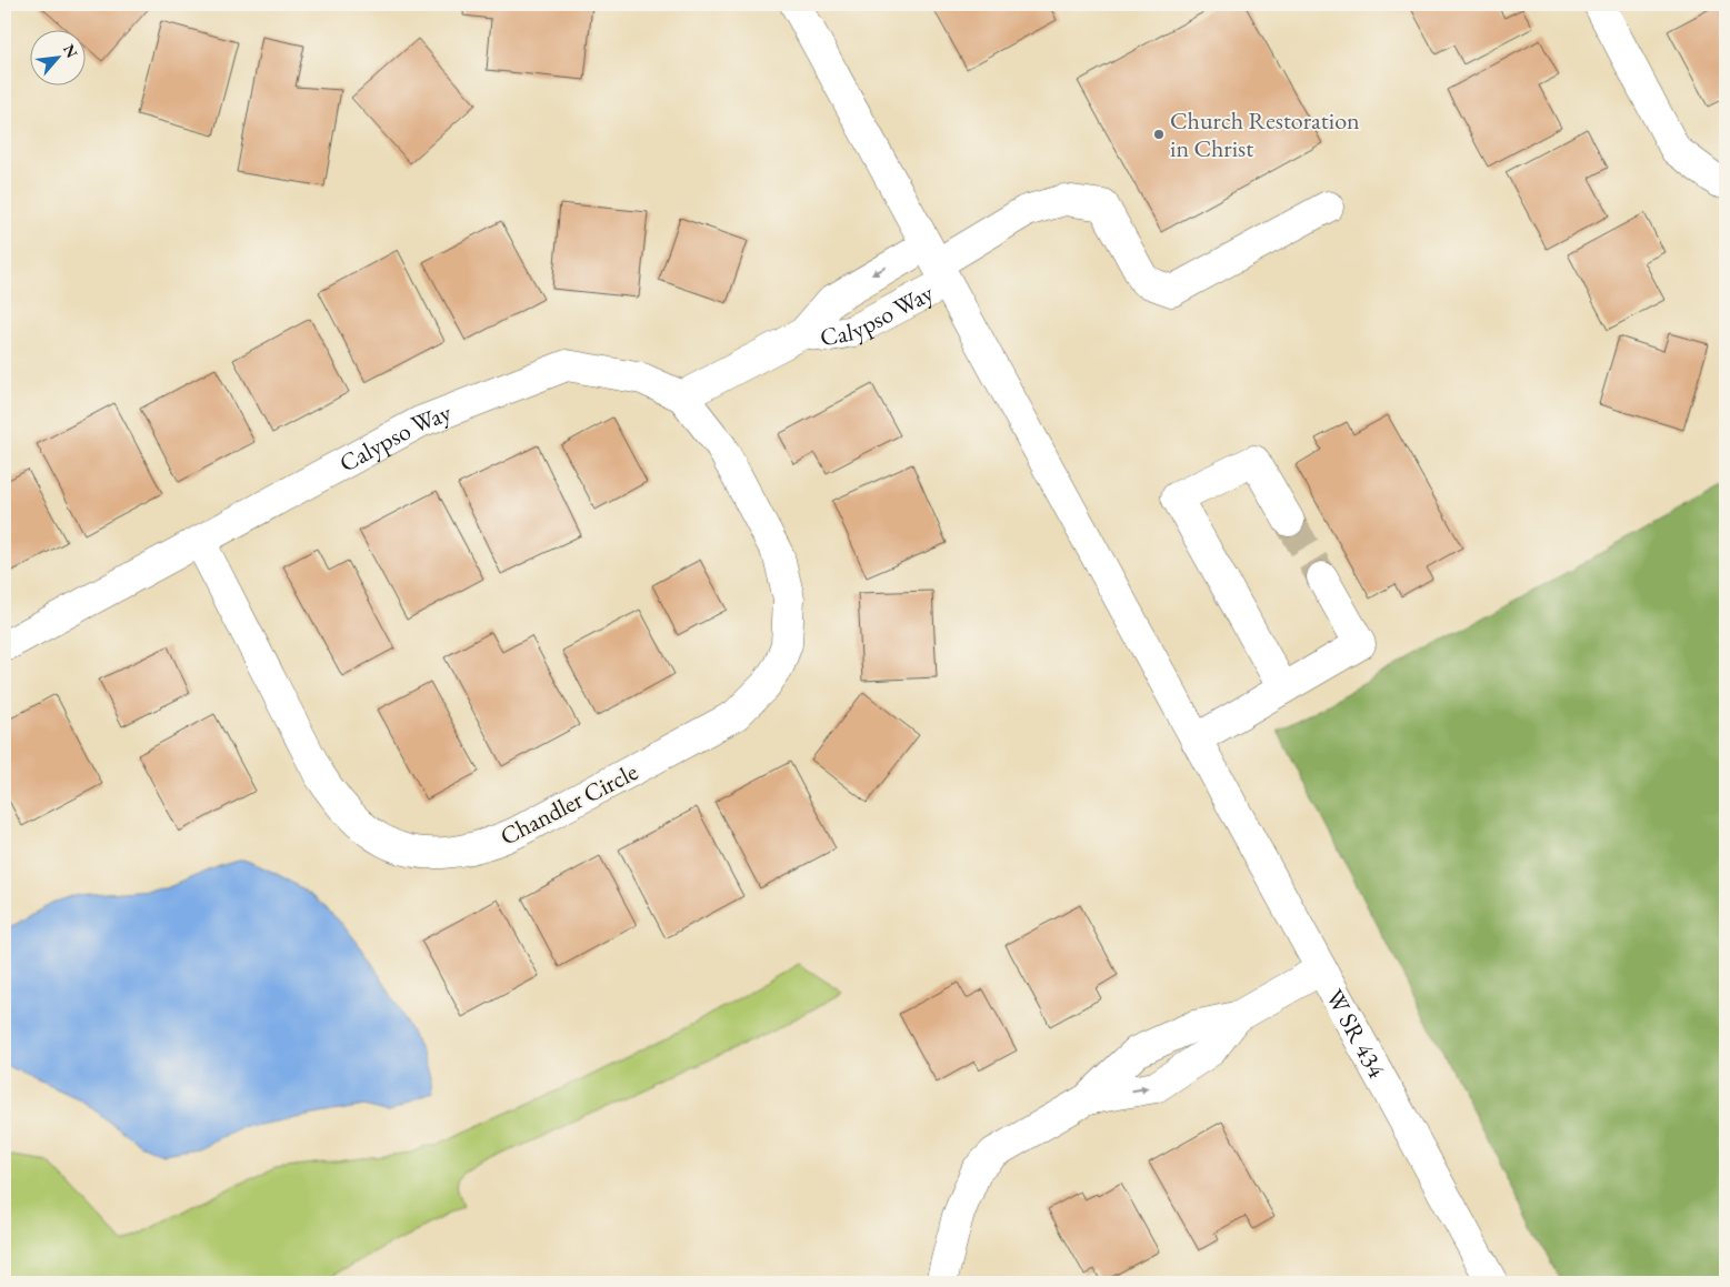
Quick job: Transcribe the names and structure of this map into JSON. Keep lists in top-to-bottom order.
{
  "streets": {
    "street": ["Calypso Way", "Chandler Circle", "W SR 434"]
  },
  "crossings": [
    ["Calypso Way", "Chandler Circle"],
    ["Calypso Way", "W SR 434"]
  ],
  "places": ["Church Restoration in Christ"],
  "north": "top right"
}
